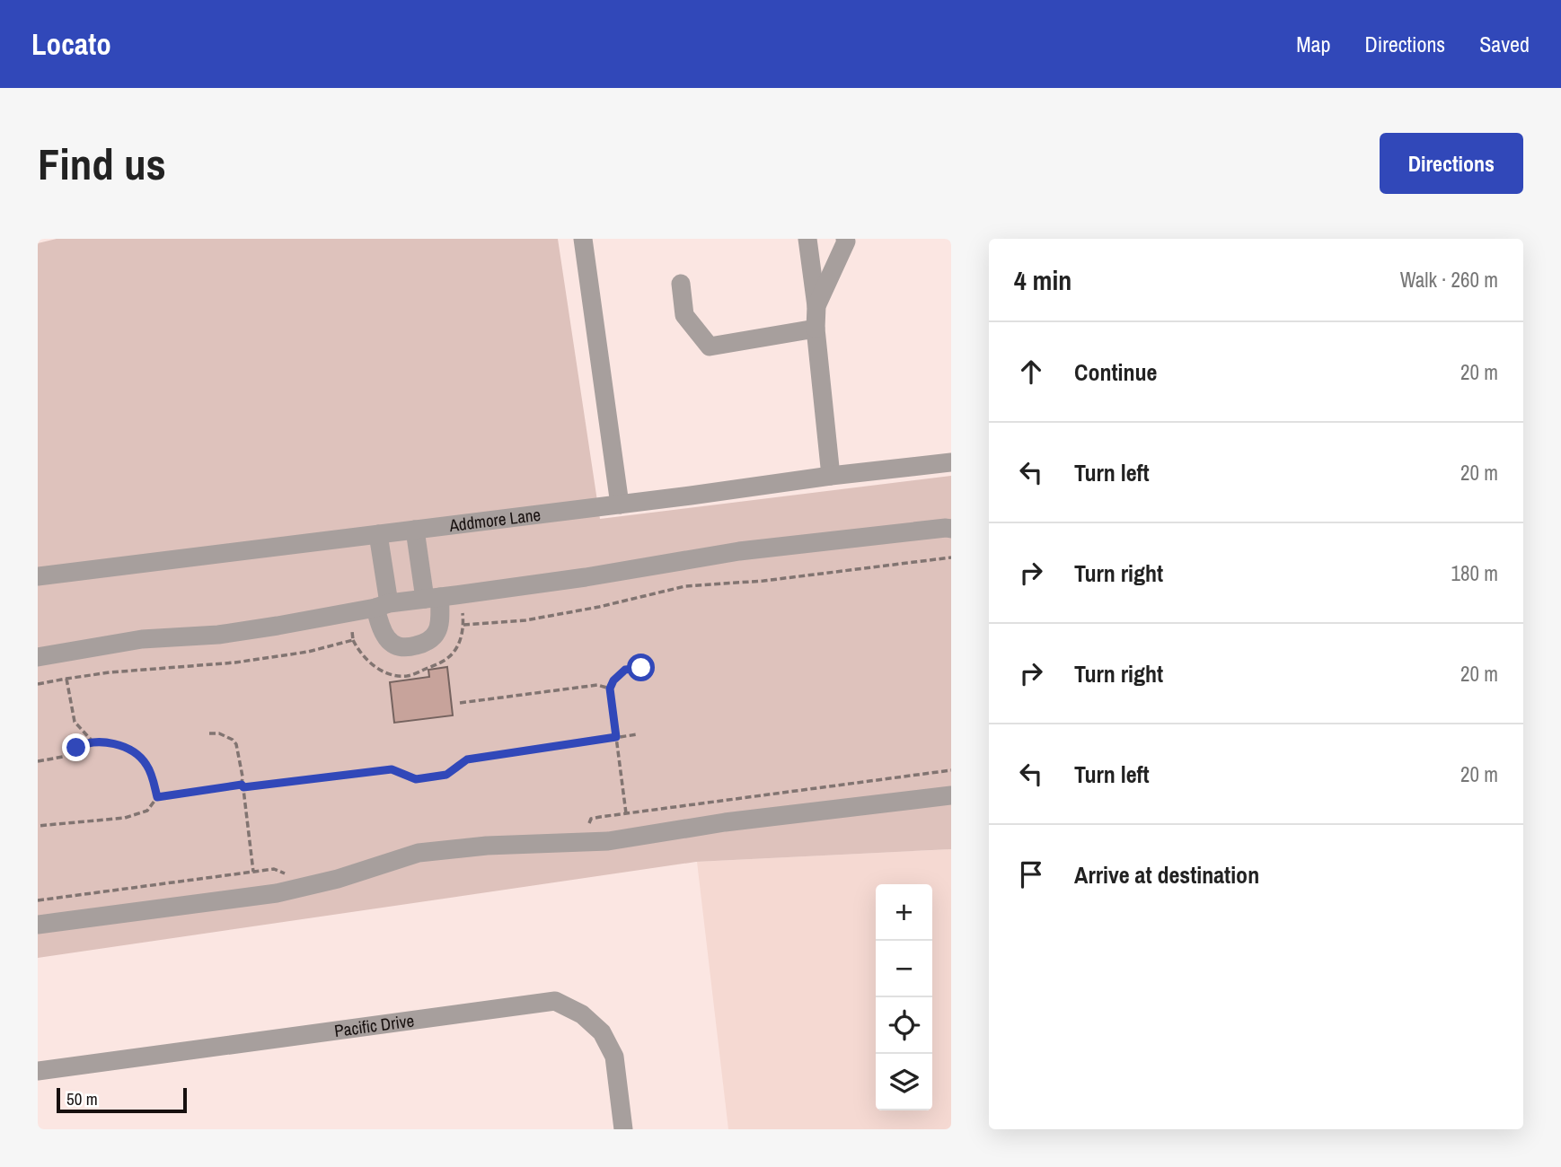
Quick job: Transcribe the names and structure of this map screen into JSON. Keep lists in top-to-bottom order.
{
  "streets": {
    "street": ["Addmore Lane", "Pacific Drive"]
  },
  "scale_bar": "50 m",
  "page": {
    "header": "Locato",
    "nav": ["Map", "Directions", "Saved"],
    "buttons": "Directions",
    "title": "Find us",
    "heading": ["4 min", "Walk · 260 m"],
    "list": [
      ["Continue", "20 m"],
      ["Turn left", "20 m"],
      ["Turn right", "180 m"],
      ["Turn right", "20 m"],
      ["Turn left", "20 m"],
      "Arrive at destination"
    ],
    "map_buttons": ["+", "−"],
    "scale": "50 m"
  }
}
